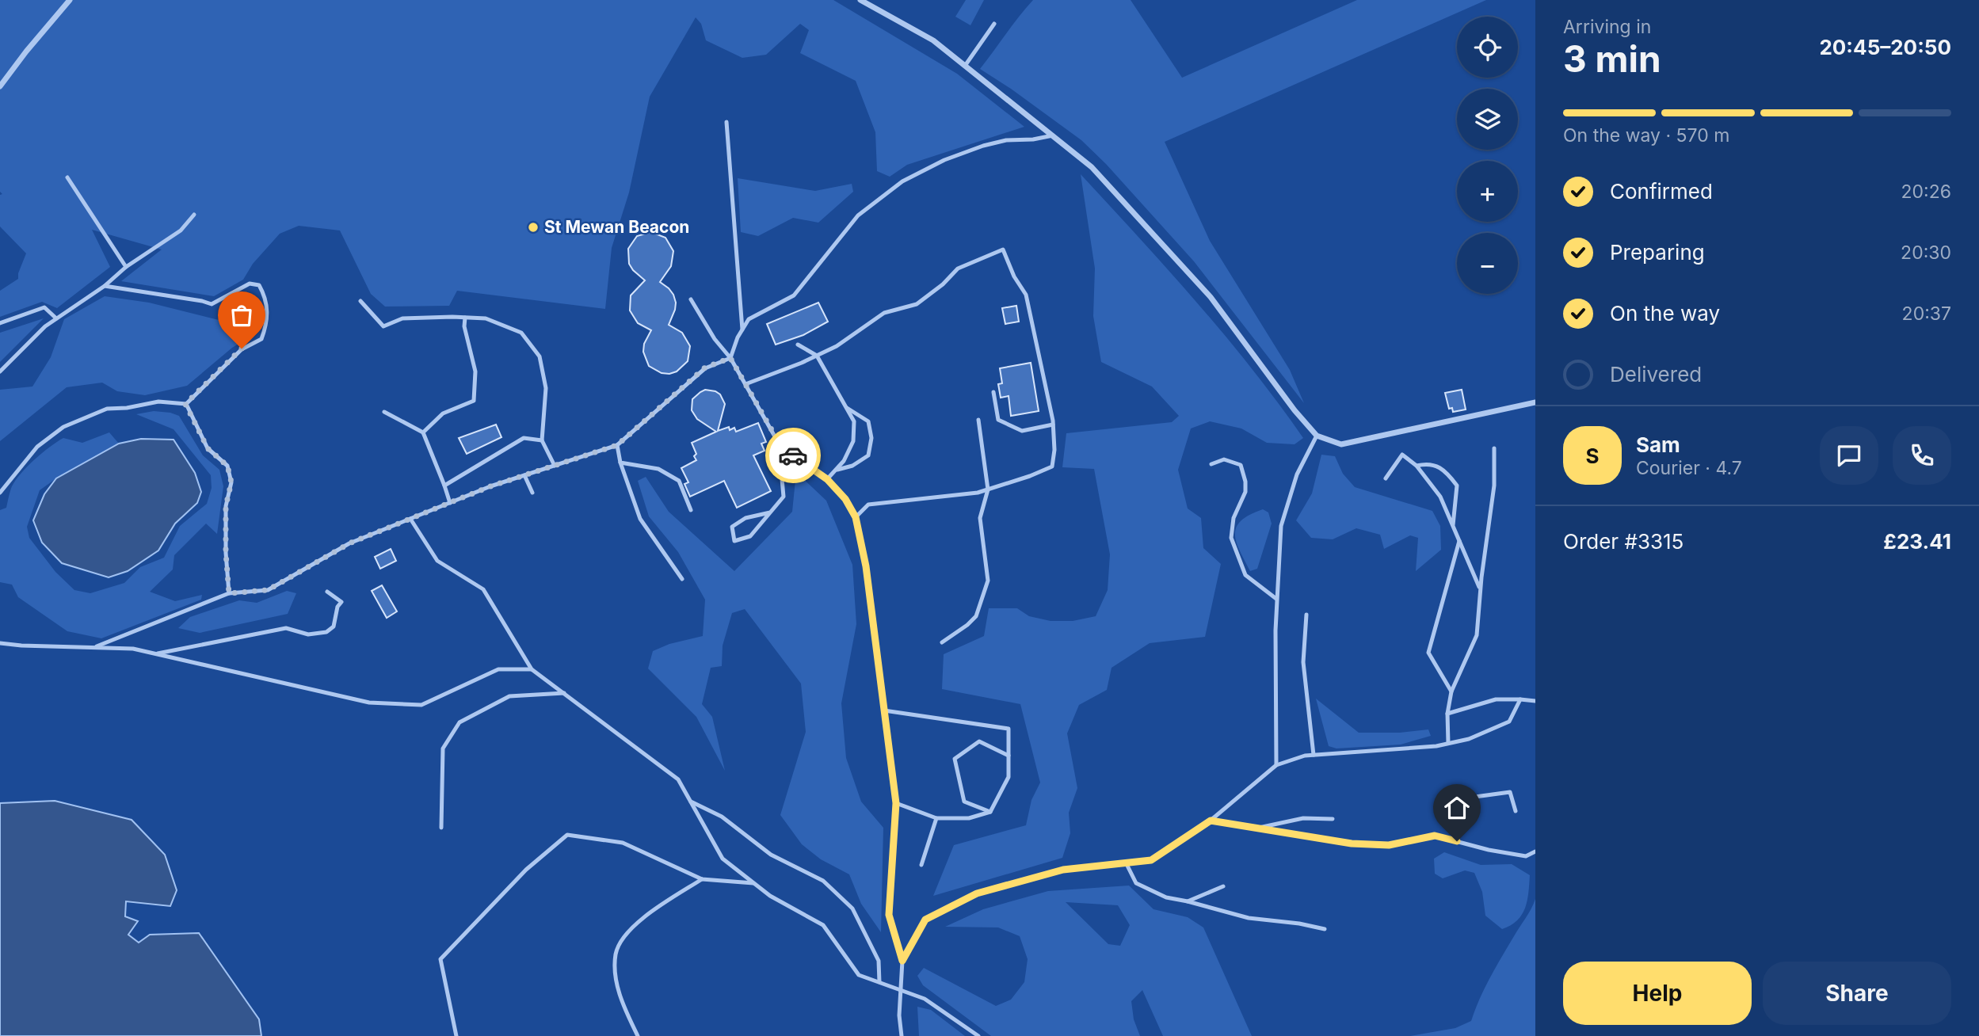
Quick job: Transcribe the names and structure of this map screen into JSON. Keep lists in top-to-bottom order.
{
  "places": ["St Mewan Beacon"],
  "page": {
    "heading": ["3 min", "Arriving in", "20:45–20:50"],
    "panel": [
      "Sam",
      "Courier · 4.7",
      "Order #3315",
      "£23.41"
    ],
    "map_buttons": ["+", "−"],
    "bar": "On the way · 570 m",
    "list": [
      ["Confirmed", "20:26"],
      ["Preparing", "20:30"],
      ["On the way", "20:37"],
      "Delivered"
    ],
    "round": "S",
    "buttons": ["Help", "Share"]
  }
}
